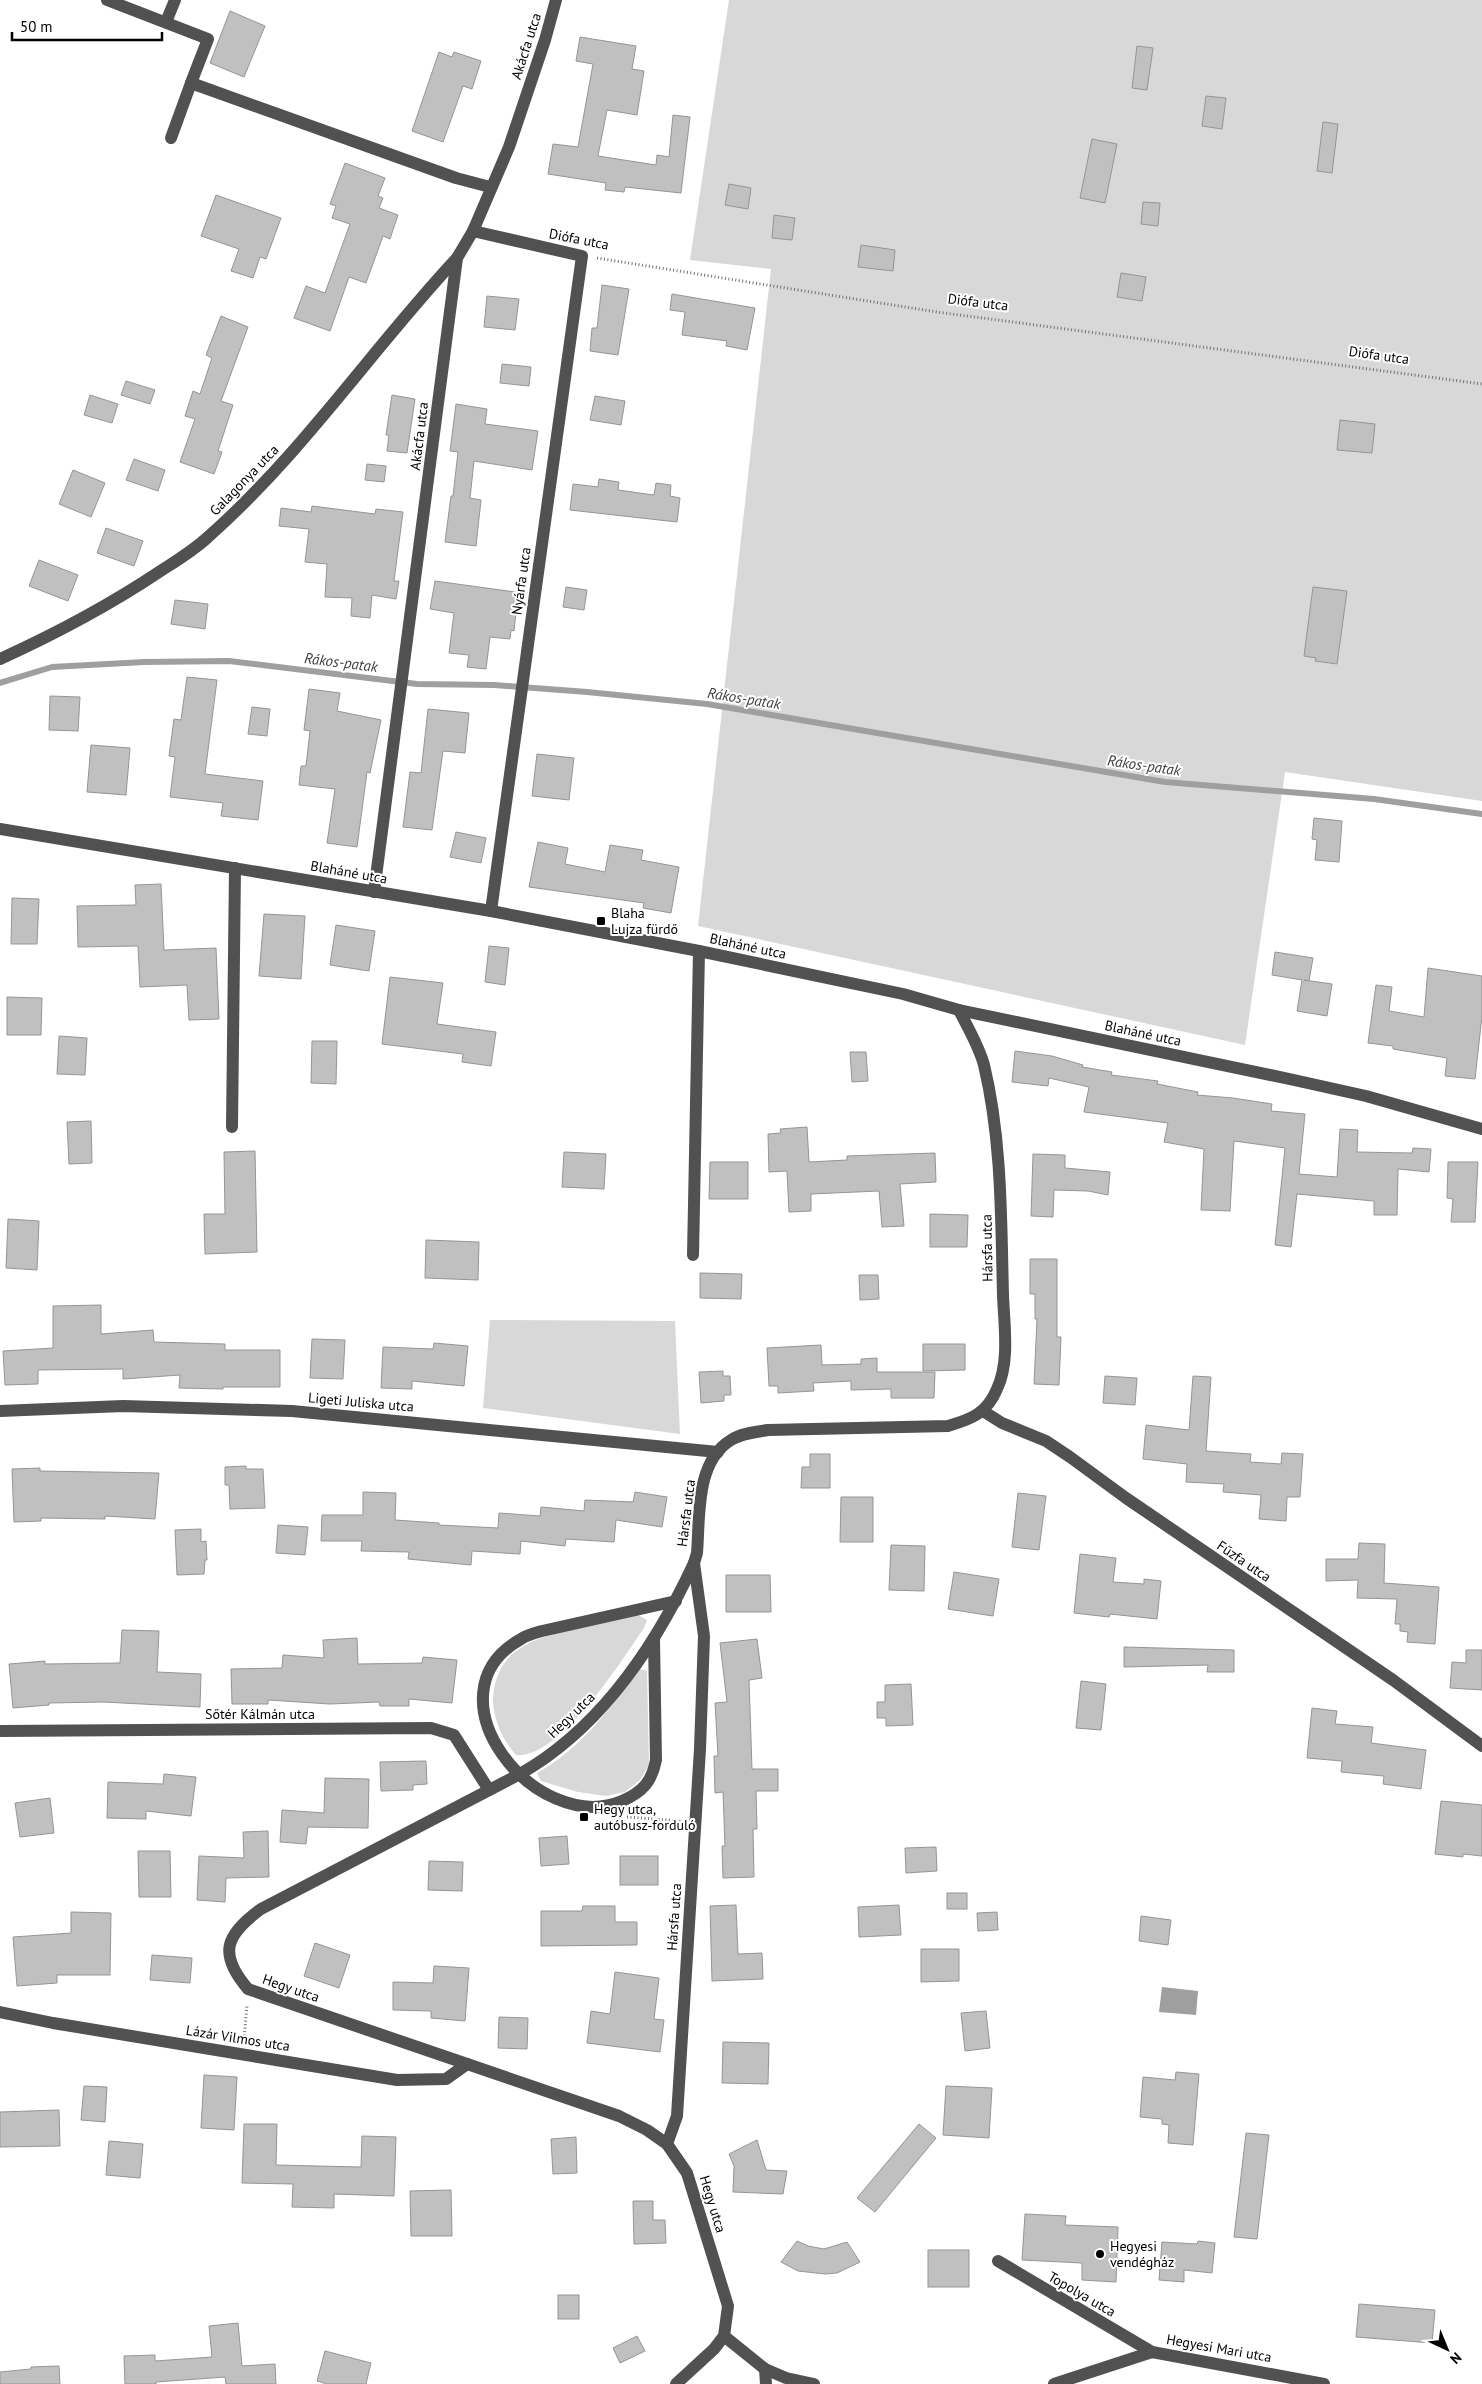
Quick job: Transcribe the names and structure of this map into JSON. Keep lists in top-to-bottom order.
{
  "streets": {
    "street": [
      "Akácfa utca",
      "Diófa utca",
      "Galagonya utca",
      "Nyárfa utca",
      "Blaháné utca",
      "Hársfa utca",
      "Ligeti Juliska utca",
      "Fűzfa utca",
      "Sőtér Kálmán utca",
      "Hegy utca",
      "Lázár Vilmos utca",
      "Topolya utca",
      "Hegyesi Mari utca"
    ]
  },
  "crossings": [
    ["Akácfa utca", "Diófa utca"],
    ["Akácfa utca", "Galagonya utca"],
    ["Akácfa utca", "Blaháné utca"],
    ["Diófa utca", "Nyárfa utca"],
    ["Nyárfa utca", "Blaháné utca"],
    ["Blaháné utca", "Hársfa utca"],
    ["Hársfa utca", "Ligeti Juliska utca"],
    ["Hársfa utca", "Fűzfa utca"],
    ["Hársfa utca", "Hegy utca"],
    ["Sőtér Kálmán utca", "Hegy utca"],
    ["Hegy utca", "Lázár Vilmos utca"],
    ["Topolya utca", "Hegyesi Mari utca"]
  ],
  "water": ["Rákos-patak"],
  "places": {
    "transit": ["Blaha Lujza fürdő", "Hegy utca, autóbusz-forduló"],
    "other": ["Hegyesi vendégház"]
  },
  "scale_bar": "50 m",
  "north": "bottom right"
}
